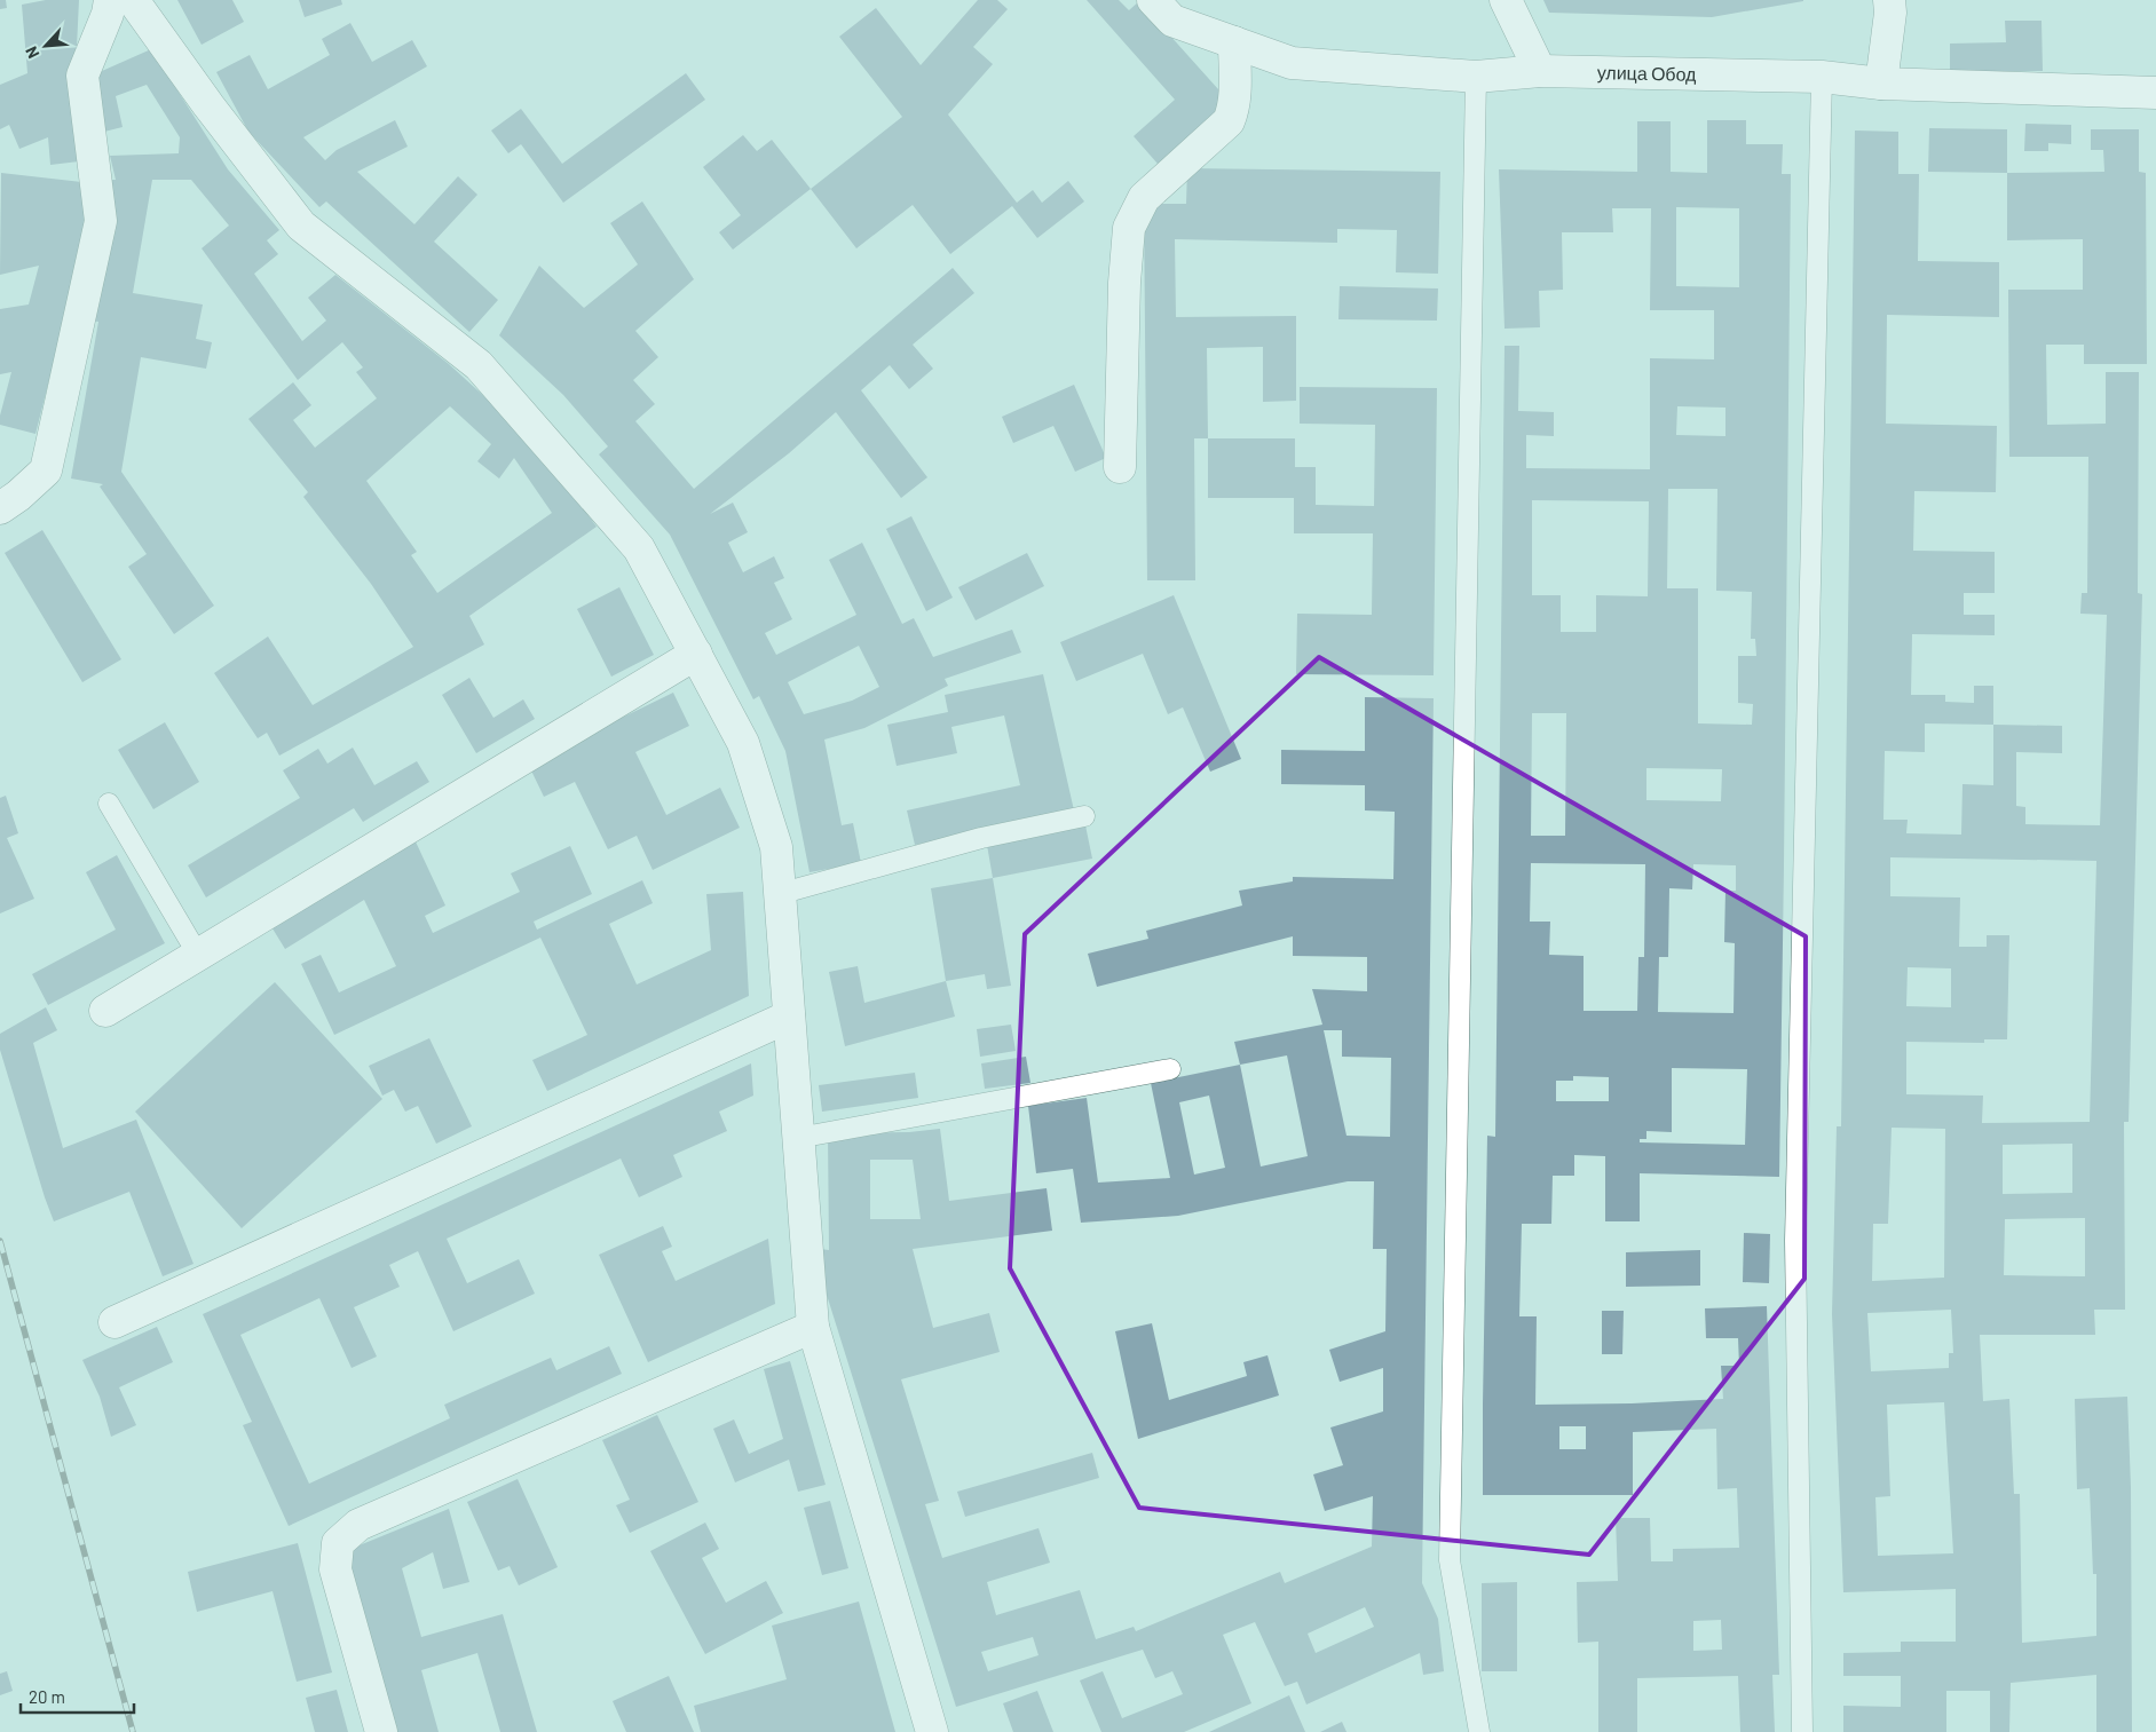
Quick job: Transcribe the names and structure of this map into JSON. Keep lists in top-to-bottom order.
{
  "streets": {
    "street": ["улица Обод"]
  },
  "scale_bar": "20 m",
  "north": "bottom left"
}
